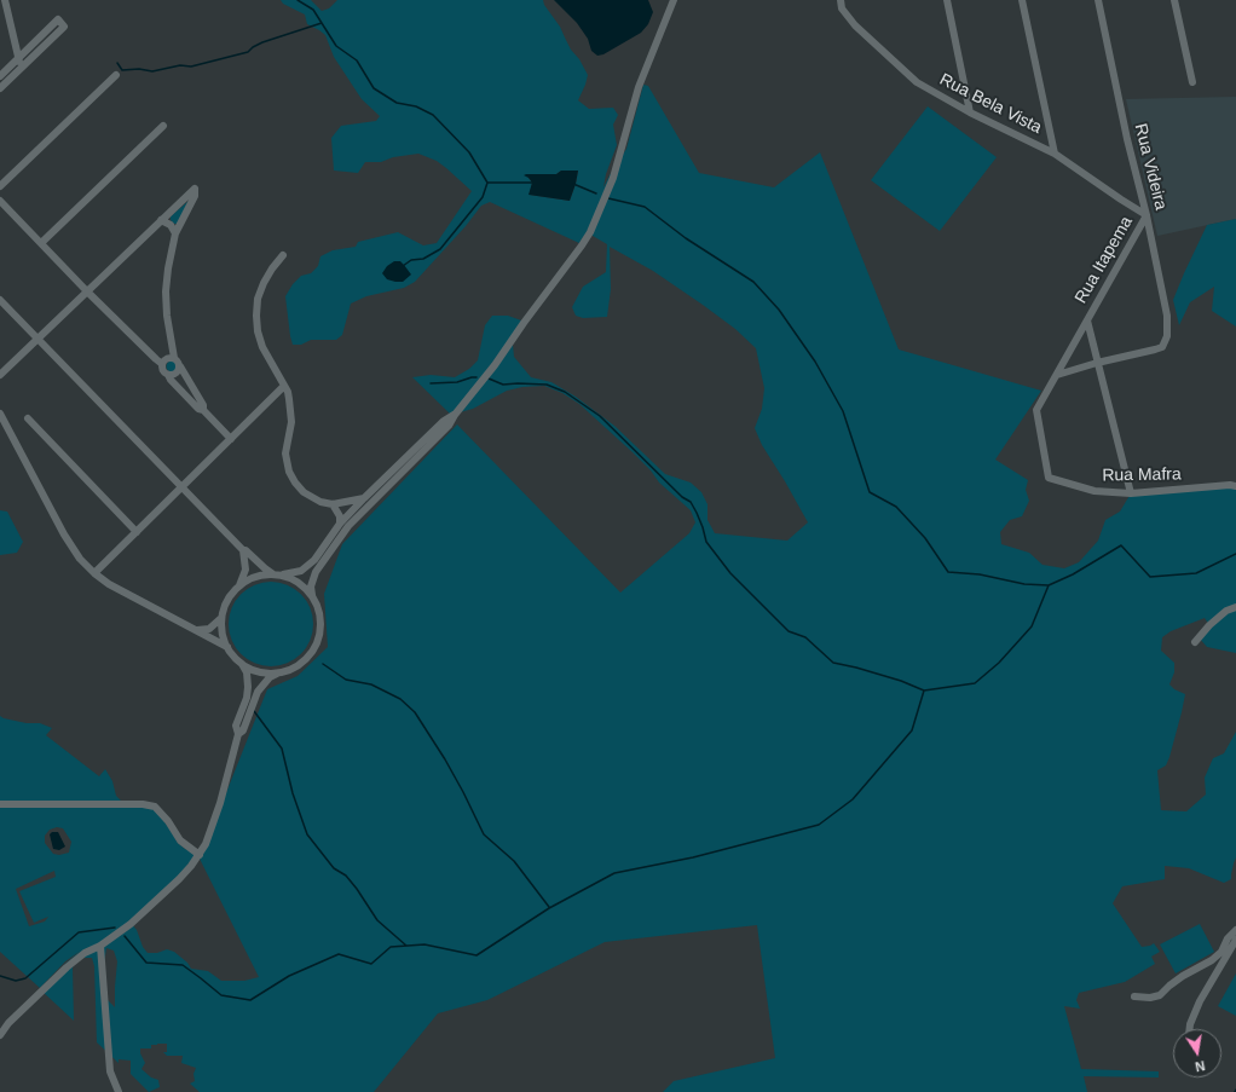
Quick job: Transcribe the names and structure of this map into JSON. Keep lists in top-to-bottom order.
{
  "streets": {
    "street": [
      "Rua Bela Vista",
      "Rua Videira",
      "Rua Itapema",
      "Rua Mafra"
    ]
  },
  "crossings": [
    ["Rua Bela Vista", "Rua Videira"],
    ["Rua Bela Vista", "Rua Itapema"],
    ["Rua Videira", "Rua Itapema"],
    ["Rua Itapema", "Rua Mafra"]
  ],
  "north": "bottom"
}
